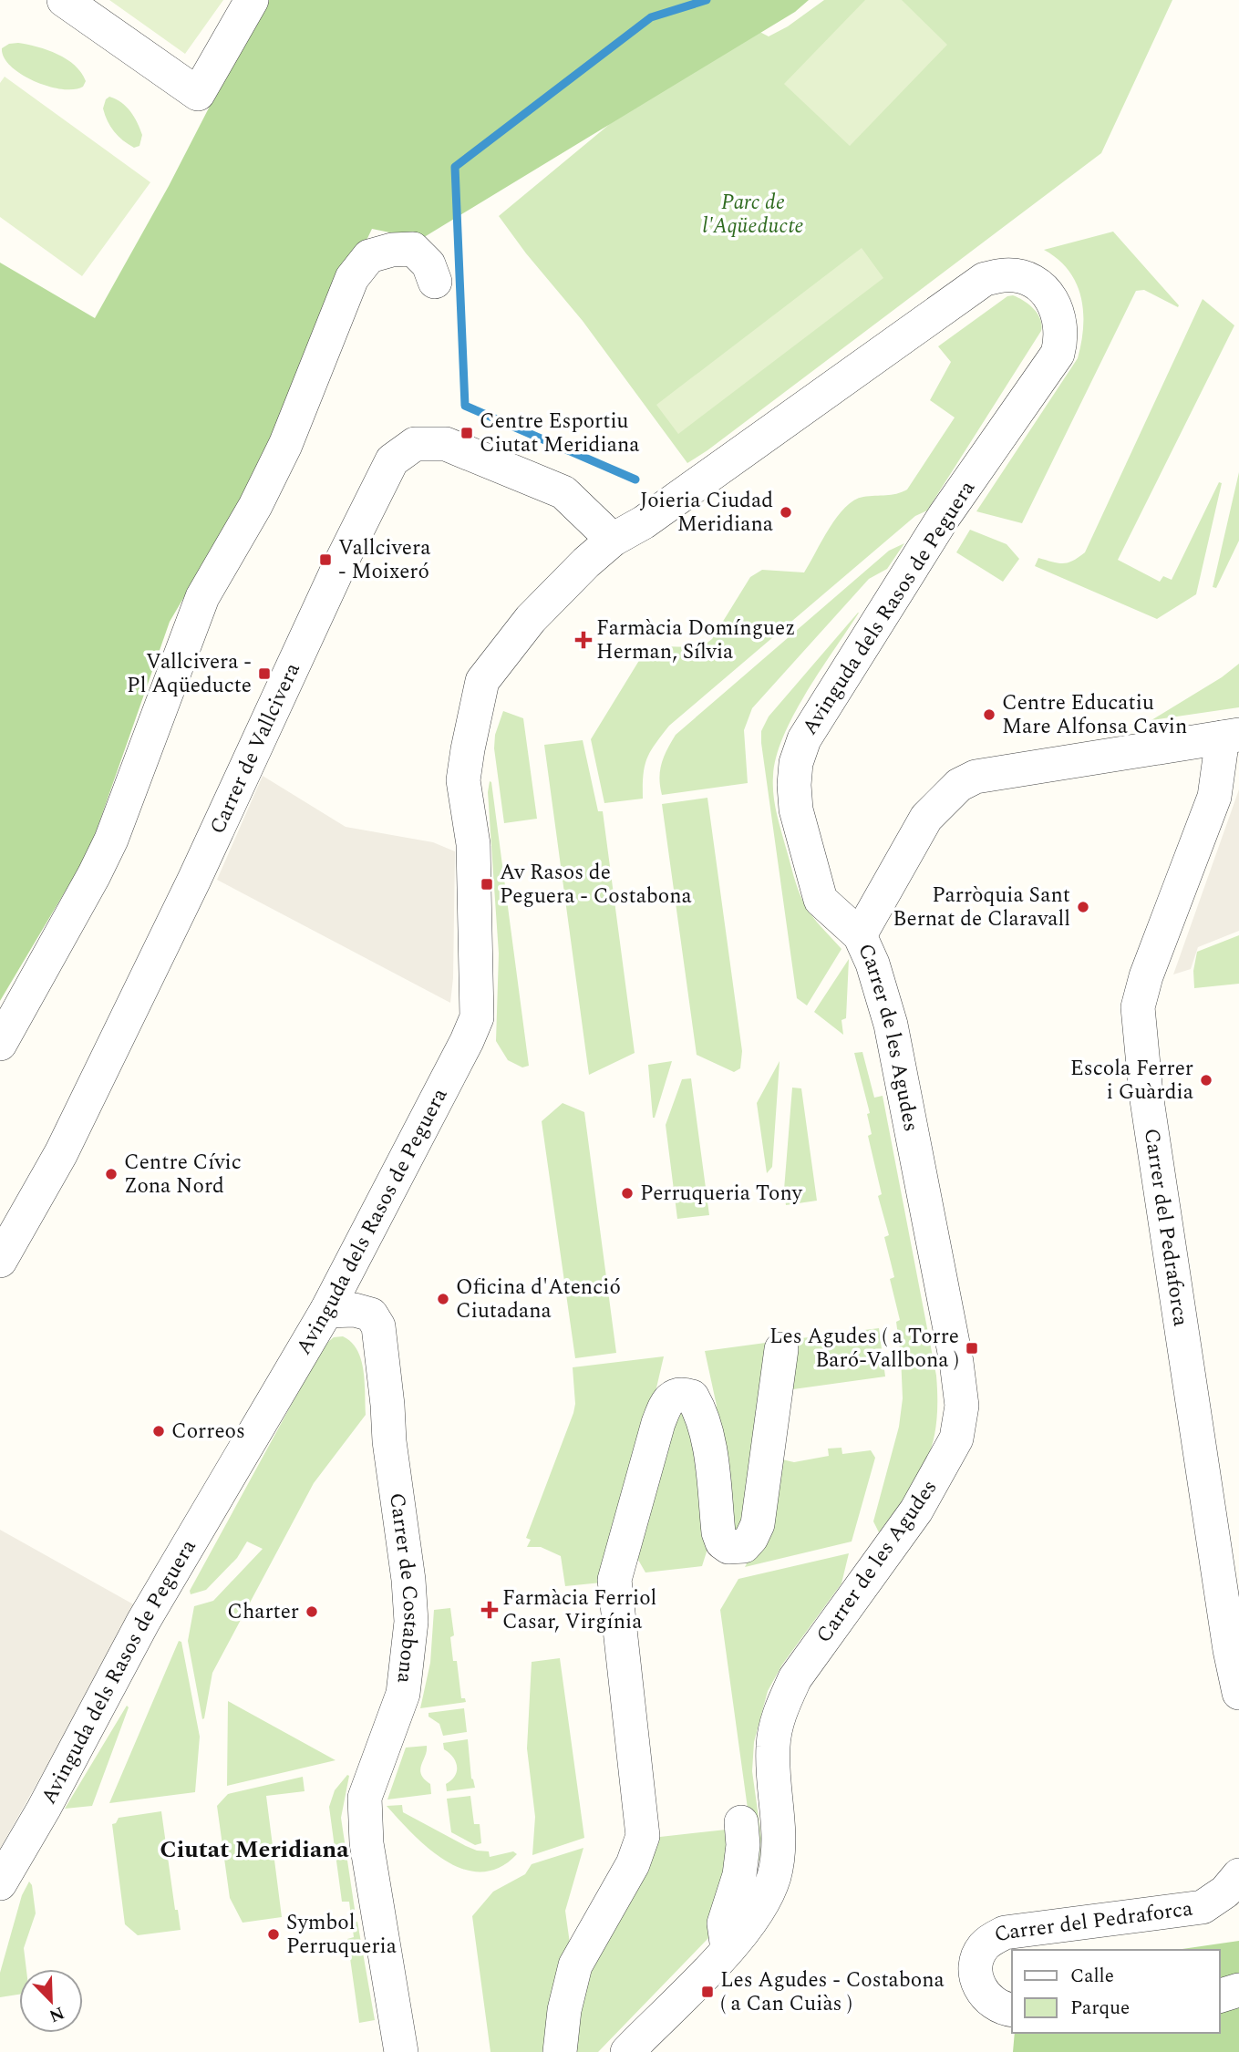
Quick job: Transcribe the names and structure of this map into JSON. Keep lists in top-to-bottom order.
{
  "streets": {
    "street": [
      "Avinguda dels Rasos de Peguera",
      "Carrer de Vallcivera",
      "Carrer de les Agudes",
      "Carrer del Pedraforca",
      "Carrer de Costabona"
    ]
  },
  "crossings": [
    ["Avinguda dels Rasos de Peguera", "Carrer de Vallcivera"],
    ["Avinguda dels Rasos de Peguera", "Carrer de les Agudes"],
    ["Avinguda dels Rasos de Peguera", "Carrer de Costabona"]
  ],
  "districts": ["Ciutat Meridiana"],
  "parks": ["Parc de l'Aqüeducte"],
  "places": {
    "transit": [
      "Centre Esportiu Ciutat Meridiana",
      "Vallcivera - Moixeró",
      "Vallcivera - Pl Aqüeducte",
      "Av Rasos de Peguera - Costabona",
      "Les Agudes ( a Torre Baró-Vallbona )",
      "Les Agudes - Costabona ( a Can Cuiàs )"
    ],
    "other": [
      "Joieria Ciudad Meridiana",
      "Centre Educatiu Mare Alfonsa Cavin",
      "Parròquia Sant Bernat de Claravall",
      "Escola Ferrer i Guàrdia",
      "Centre Cívic Zona Nord",
      "Perruqueria Tony",
      "Oficina d'Atenció Ciutadana",
      "Correos",
      "Charter",
      "Symbol Perruqueria"
    ],
    "health": ["Farmàcia Domínguez Herman, Sílvia", "Farmàcia Ferriol Casar, Virgínia"]
  },
  "legend": ["Calle", "Parque"],
  "north": "bottom right"
}
